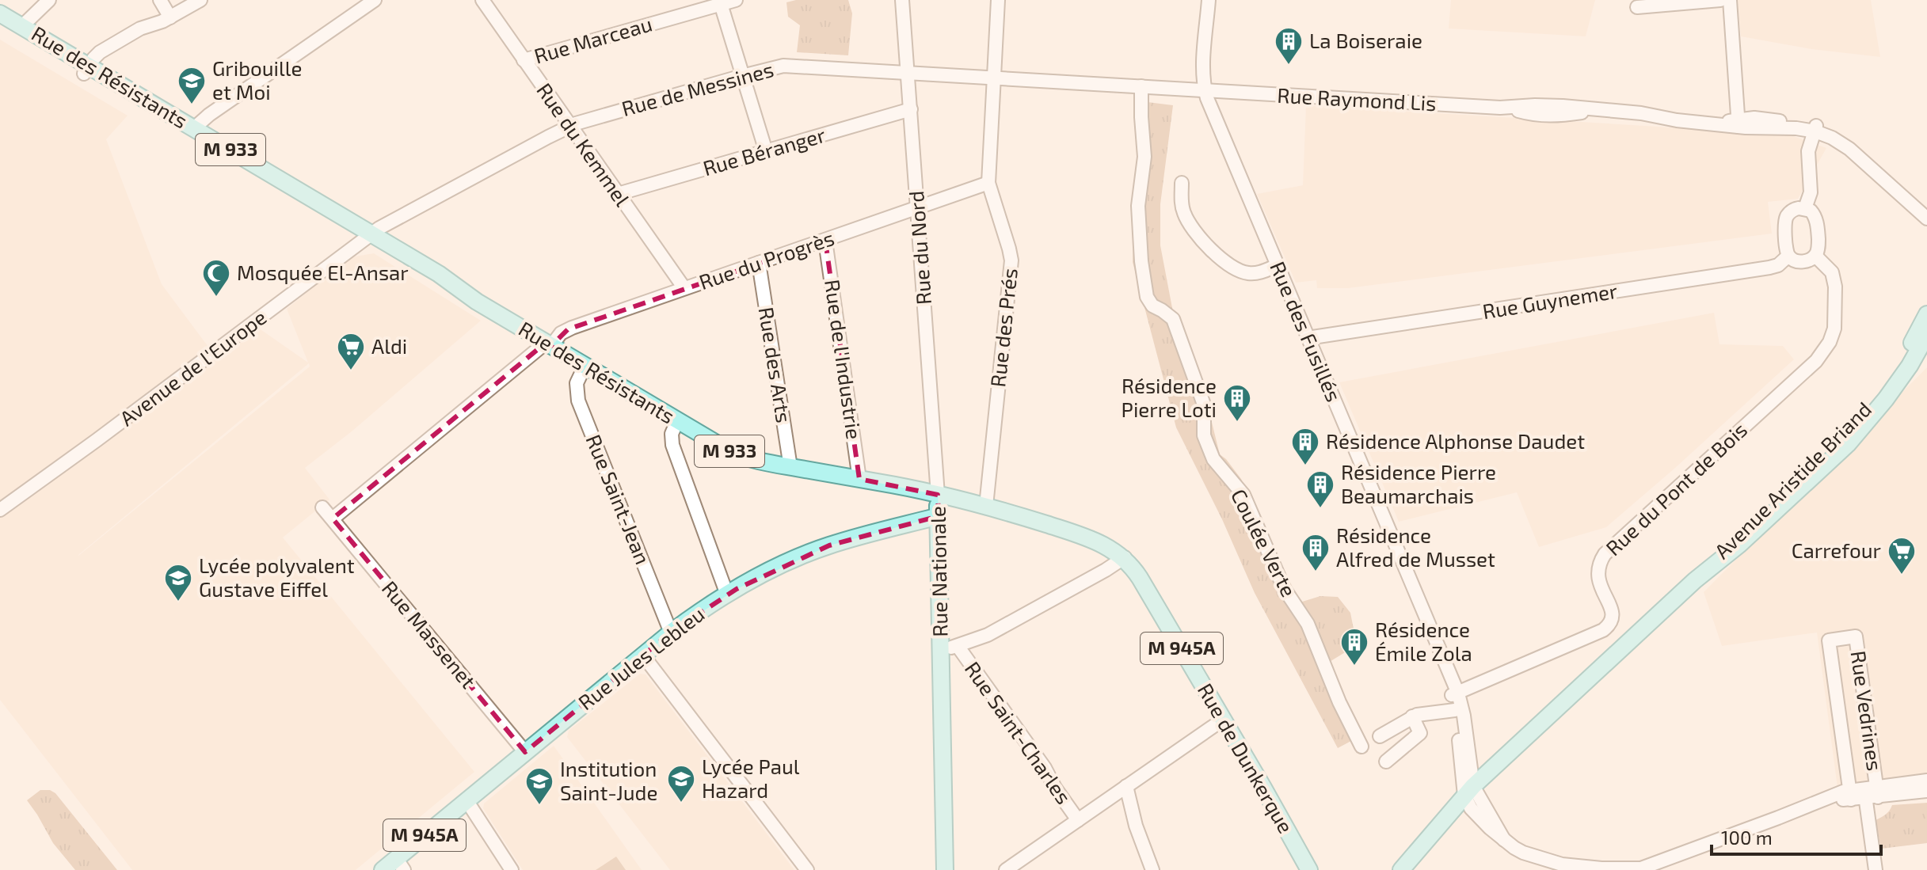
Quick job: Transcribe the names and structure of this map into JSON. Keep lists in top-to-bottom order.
{
  "streets": {
    "main road": [
      "Rue des Résistants",
      "M 933",
      "Avenue Aristide Briand",
      "Rue Nationale",
      "M 945A",
      "Rue Jules Lebleu",
      "Rue de Dunkerque"
    ],
    "street": [
      "Rue Marceau",
      "Rue de Messines",
      "Rue Raymond Lis",
      "Rue du Kemmel",
      "Rue Béranger",
      "Rue du Nord",
      "Rue du Progrès",
      "Rue Guynemer",
      "Rue des Prés",
      "Rue des Fusillés",
      "Rue de l'Industrie",
      "Rue des Arts",
      "Avenue de l'Europe",
      "Rue du Pont de Bois",
      "Rue Saint-Jean",
      "Coulée Verte",
      "Rue Massenet",
      "Rue Vedrines",
      "Rue Saint-Charles"
    ]
  },
  "crossings": [
    ["Rue Marceau", "Rue du Kemmel"],
    ["Rue des Résistants", "Rue de Messines"],
    ["Rue des Résistants", "Rue du Nord"],
    ["Rue des Résistants", "Rue du Progrès"],
    ["Rue des Résistants", "Rue de l'Industrie"],
    ["Rue des Résistants", "Rue des Arts"],
    ["Rue des Résistants", "Avenue de l'Europe"],
    ["Rue des Résistants", "Rue Saint-Jean"],
    ["Rue des Résistants", "Rue Nationale"],
    ["Rue des Résistants", "Rue de Dunkerque"],
    ["Rue de Messines", "Rue Raymond Lis"],
    ["Rue de Messines", "Rue du Kemmel"],
    ["Rue de Messines", "Rue du Nord"],
    ["Rue de Messines", "Rue des Prés"],
    ["Rue de Messines", "Rue des Fusillés"],
    ["Rue de Messines", "Avenue de l'Europe"],
    ["Rue de Messines", "Coulée Verte"],
    ["Rue Raymond Lis", "Rue des Fusillés"],
    ["Rue du Kemmel", "Rue Béranger"],
    ["Rue du Kemmel", "Rue du Progrès"],
    ["Rue Béranger", "Rue du Nord"],
    ["Rue du Nord", "Rue du Progrès"],
    ["Rue du Nord", "Rue Nationale"],
    ["Rue du Nord", "Rue de Dunkerque"],
    ["Rue du Progrès", "Rue des Prés"],
    ["Rue du Progrès", "Rue de l'Industrie"],
    ["Rue du Progrès", "Rue des Arts"],
    ["Rue Guynemer", "Rue des Fusillés"],
    ["Rue Guynemer", "Rue du Pont de Bois"],
    ["Rue des Prés", "Rue de Dunkerque"],
    ["Rue des Fusillés", "Avenue Aristide Briand"],
    ["Rue des Fusillés", "Rue du Pont de Bois"],
    ["Rue Saint-Jean", "Rue Jules Lebleu"],
    ["Rue Nationale", "Rue Jules Lebleu"],
    ["Rue Nationale", "Rue de Dunkerque"],
    ["Rue Massenet", "Rue Jules Lebleu"]
  ],
  "places": {
    "building": [
      "La Boiseraie",
      "Résidence Pierre Loti",
      "Résidence Alphonse Daudet",
      "Résidence Pierre Beaumarchais",
      "Résidence Alfred de Musset",
      "Résidence Émile Zola"
    ],
    "school or university": [
      "Gribouille et Moi",
      "Lycée polyvalent Gustave Eiffel",
      "Lycée Paul Hazard",
      "Institution Saint-Jude"
    ],
    "mosque": ["Mosquée El-Ansar"],
    "supermarket": ["Aldi", "Carrefour"]
  },
  "scale_bar": "100 m"
}
